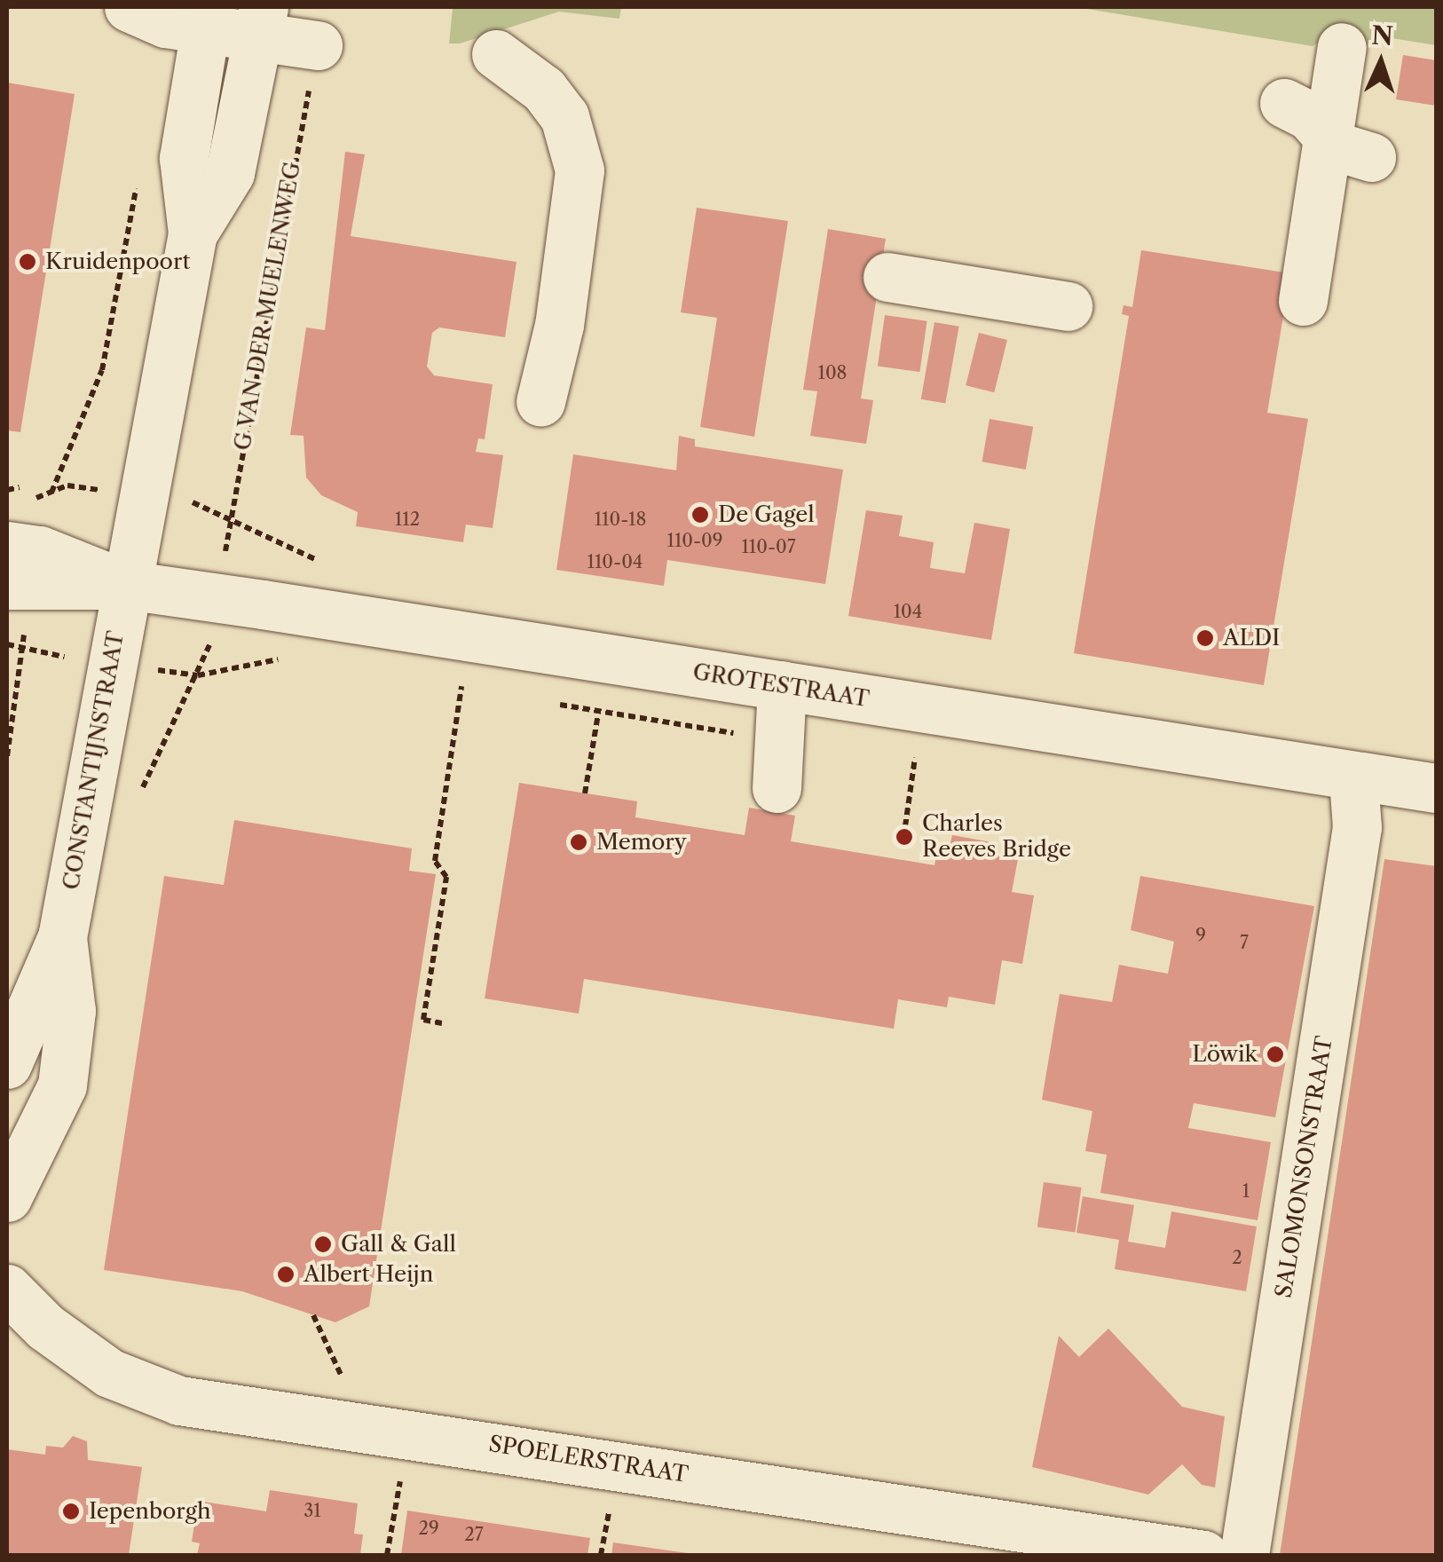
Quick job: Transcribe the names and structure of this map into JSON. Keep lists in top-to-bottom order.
{
  "streets": {
    "street": [
      "GROTESTRAAT",
      "CONSTANTIJNSTRAAT",
      "SALOMONSONSTRAAT",
      "SPOELERSTRAAT"
    ],
    "path": ["G VAN DER MUELENWEG"]
  },
  "crossings": [
    ["GROTESTRAAT", "CONSTANTIJNSTRAAT"],
    ["GROTESTRAAT", "SALOMONSONSTRAAT"]
  ],
  "places": [
    "Kruidenpoort",
    "De Gagel",
    "ALDI",
    "Charles Reeves Bridge",
    "Memory",
    "Löwik",
    "Gall & Gall",
    "Albert Heijn",
    "Iepenborgh"
  ],
  "house_numbers": [
    "108",
    "112",
    "110-18",
    "110-09",
    "110-07",
    "110-04",
    "104",
    "9",
    "7",
    "1",
    "2",
    "31",
    "29",
    "27"
  ],
  "north": "top"
}
